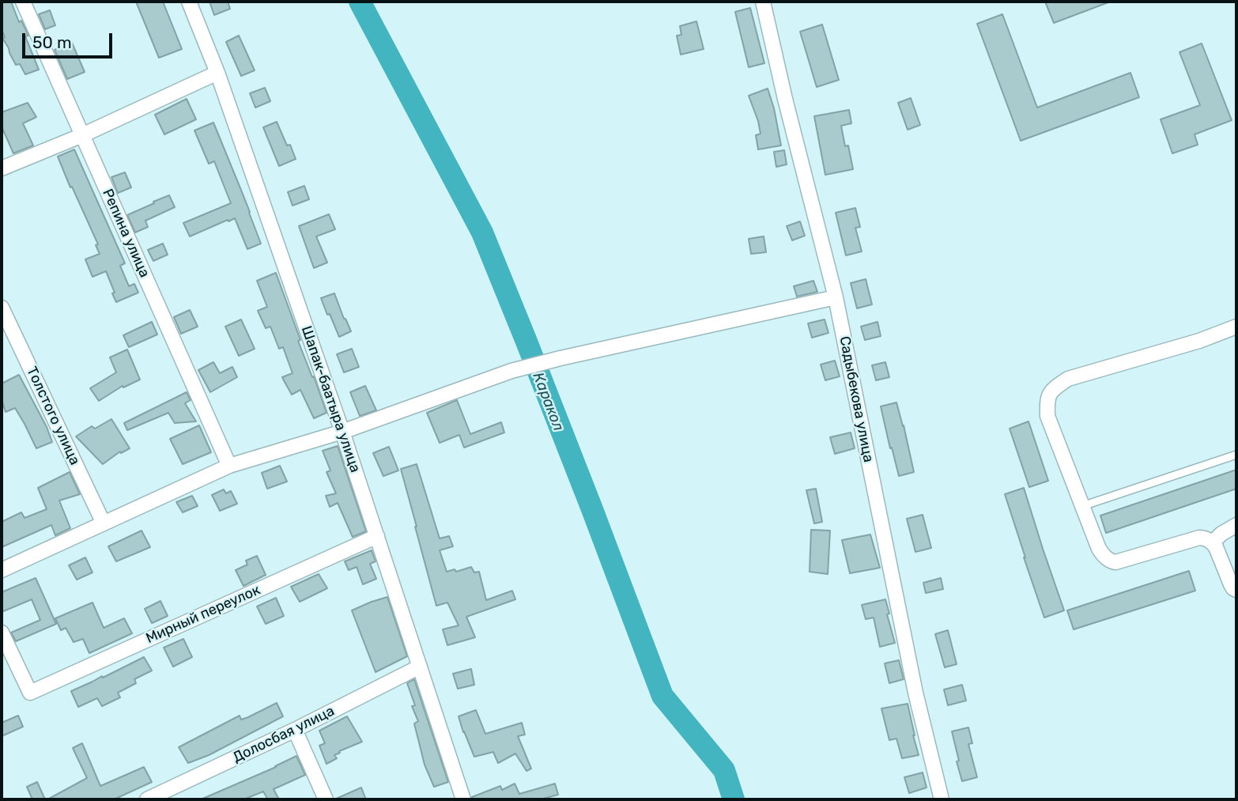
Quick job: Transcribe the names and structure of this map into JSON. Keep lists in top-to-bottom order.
{
  "streets": {
    "street": [
      "Репина улица",
      "Шапак-баатыра улица",
      "Садыбекова улица",
      "Толстого улица",
      "Мирный переулок",
      "Долосбая улица"
    ]
  },
  "crossings": [
    ["Шапак-баатыра улица", "Мирный переулок"],
    ["Шапак-баатыра улица", "Долосбая улица"]
  ],
  "water": ["Каракол"],
  "scale_bar": "50 m"
}
